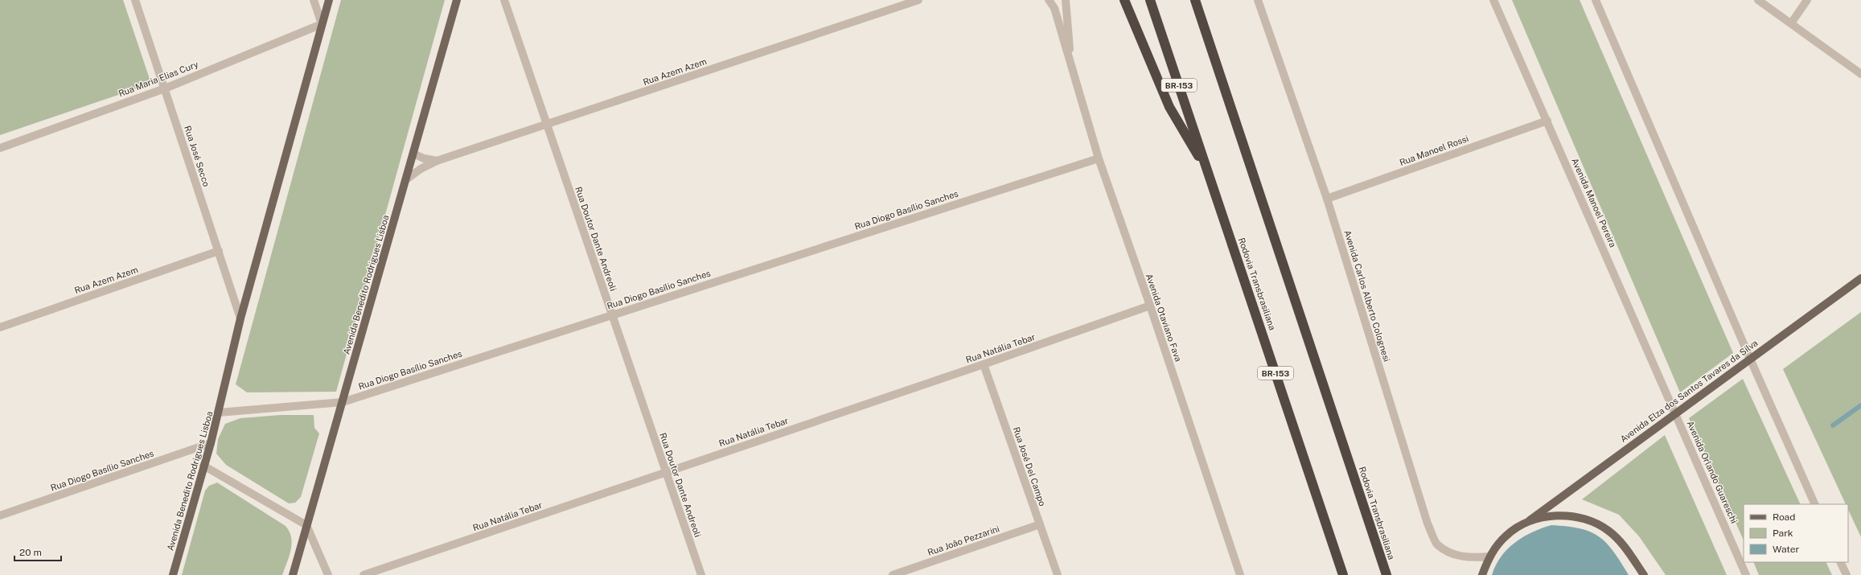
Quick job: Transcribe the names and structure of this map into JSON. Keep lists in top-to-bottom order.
{
  "streets": {
    "highway": ["BR-153", "Rodovia Transbrasiliana"],
    "main road": ["Avenida Benedito Rodrigues Lisboa", "Avenida Elza dos Santos Tavares da Silva"],
    "street": [
      "Rua Azem Azem",
      "Rua Maria Elias Cury",
      "Rua Manoel Rossi",
      "Rua José Secco",
      "Avenida Manoel Pereira",
      "Rua Diogo Basílio Sanches",
      "Rua Doutor Dante Andreoli",
      "Avenida Carlos Alberto Colognesi",
      "Avenida Otaviano Fava",
      "Rua Natália Tebar",
      "Rua José Del Campo",
      "Avenida Orlando Guareschi",
      "Rua João Pezzarini"
    ]
  },
  "crossings": [
    ["Rua Azem Azem", "Rua José Secco"],
    ["Rua Azem Azem", "Rua Doutor Dante Andreoli"],
    ["Rua Azem Azem", "Avenida Benedito Rodrigues Lisboa"],
    ["Rua Maria Elias Cury", "Rua José Secco"],
    ["Rua Maria Elias Cury", "Avenida Benedito Rodrigues Lisboa"],
    ["Rua Manoel Rossi", "Avenida Manoel Pereira"],
    ["Rua Manoel Rossi", "Avenida Carlos Alberto Colognesi"],
    ["Rua José Secco", "Avenida Benedito Rodrigues Lisboa"],
    ["Avenida Manoel Pereira", "Avenida Elza dos Santos Tavares da Silva"],
    ["Avenida Manoel Pereira", "Avenida Orlando Guareschi"],
    ["Rua Diogo Basílio Sanches", "Rua Doutor Dante Andreoli"],
    ["Rua Diogo Basílio Sanches", "Avenida Benedito Rodrigues Lisboa"],
    ["Rua Diogo Basílio Sanches", "Avenida Otaviano Fava"],
    ["Rua Doutor Dante Andreoli", "Rua Natália Tebar"],
    ["Avenida Carlos Alberto Colognesi", "Avenida Elza dos Santos Tavares da Silva"],
    ["Avenida Otaviano Fava", "Rua Natália Tebar"],
    ["Rua Natália Tebar", "Rua José Del Campo"],
    ["Avenida Elza dos Santos Tavares da Silva", "Avenida Orlando Guareschi"],
    ["Rua José Del Campo", "Rua João Pezzarini"]
  ],
  "legend": ["Road", "Park", "Water"],
  "scale_bar": "20 m"
}
